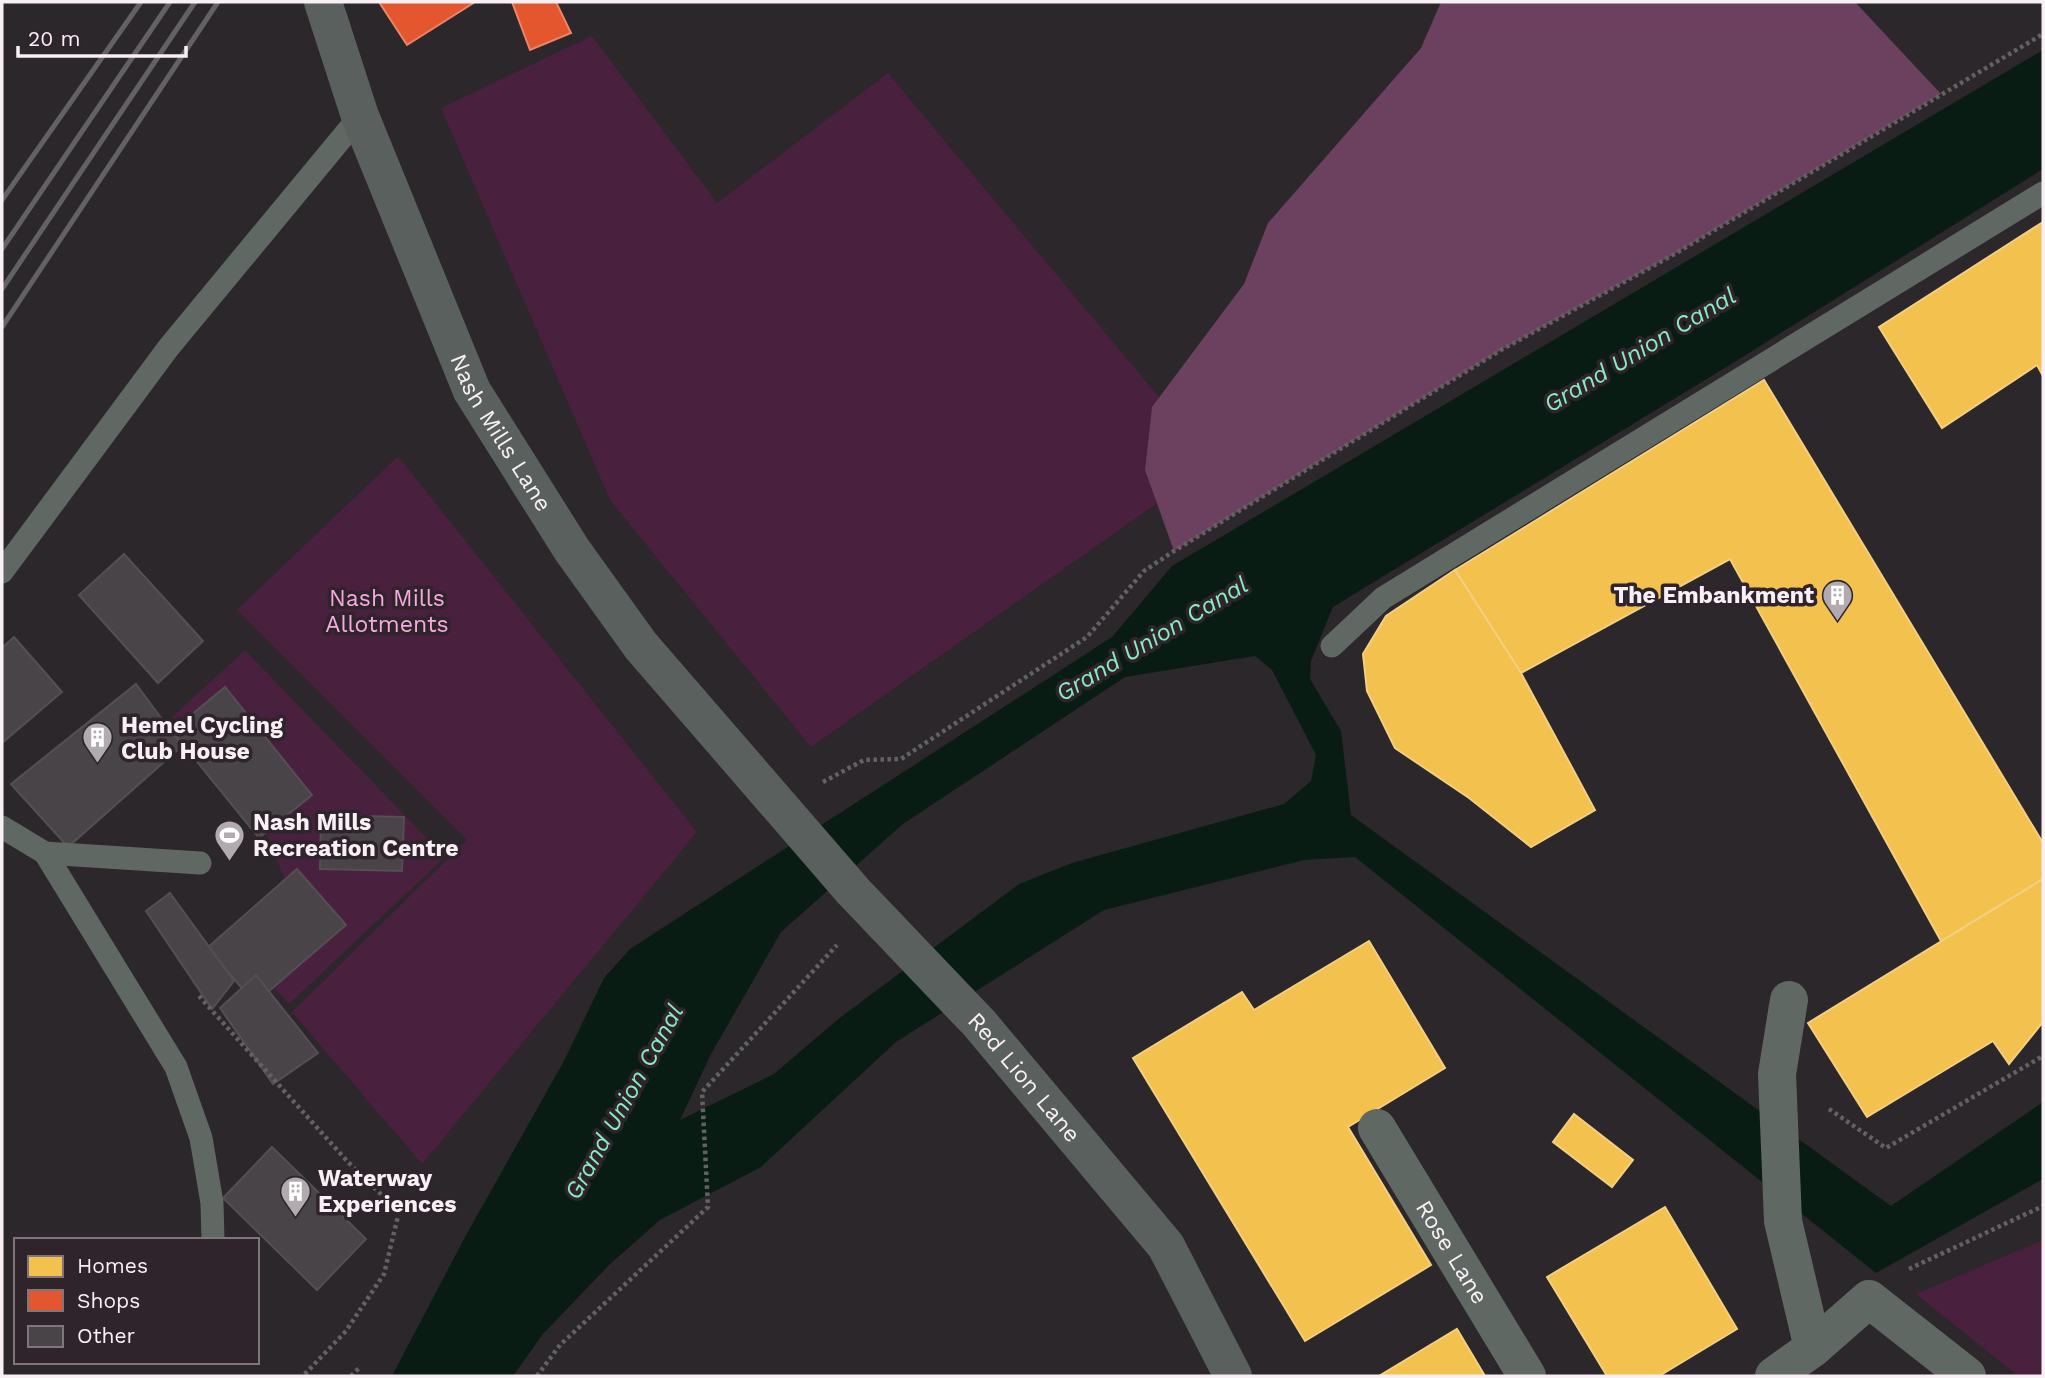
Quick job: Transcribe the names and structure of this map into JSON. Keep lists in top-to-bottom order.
{
  "streets": {
    "street": ["Nash Mills Lane", "Red Lion Lane", "Rose Lane"]
  },
  "crossings": [
    ["Nash Mills Lane", "Red Lion Lane"]
  ],
  "water": ["Grand Union Canal"],
  "parks": ["Nash Mills Allotments"],
  "places": {
    "building": ["The Embankment", "Hemel Cycling Club House", "Waterway Experiences"],
    "sports": ["Nash Mills Recreation Centre"]
  },
  "legend": ["Homes", "Shops", "Other"],
  "scale_bar": "20 m"
}
